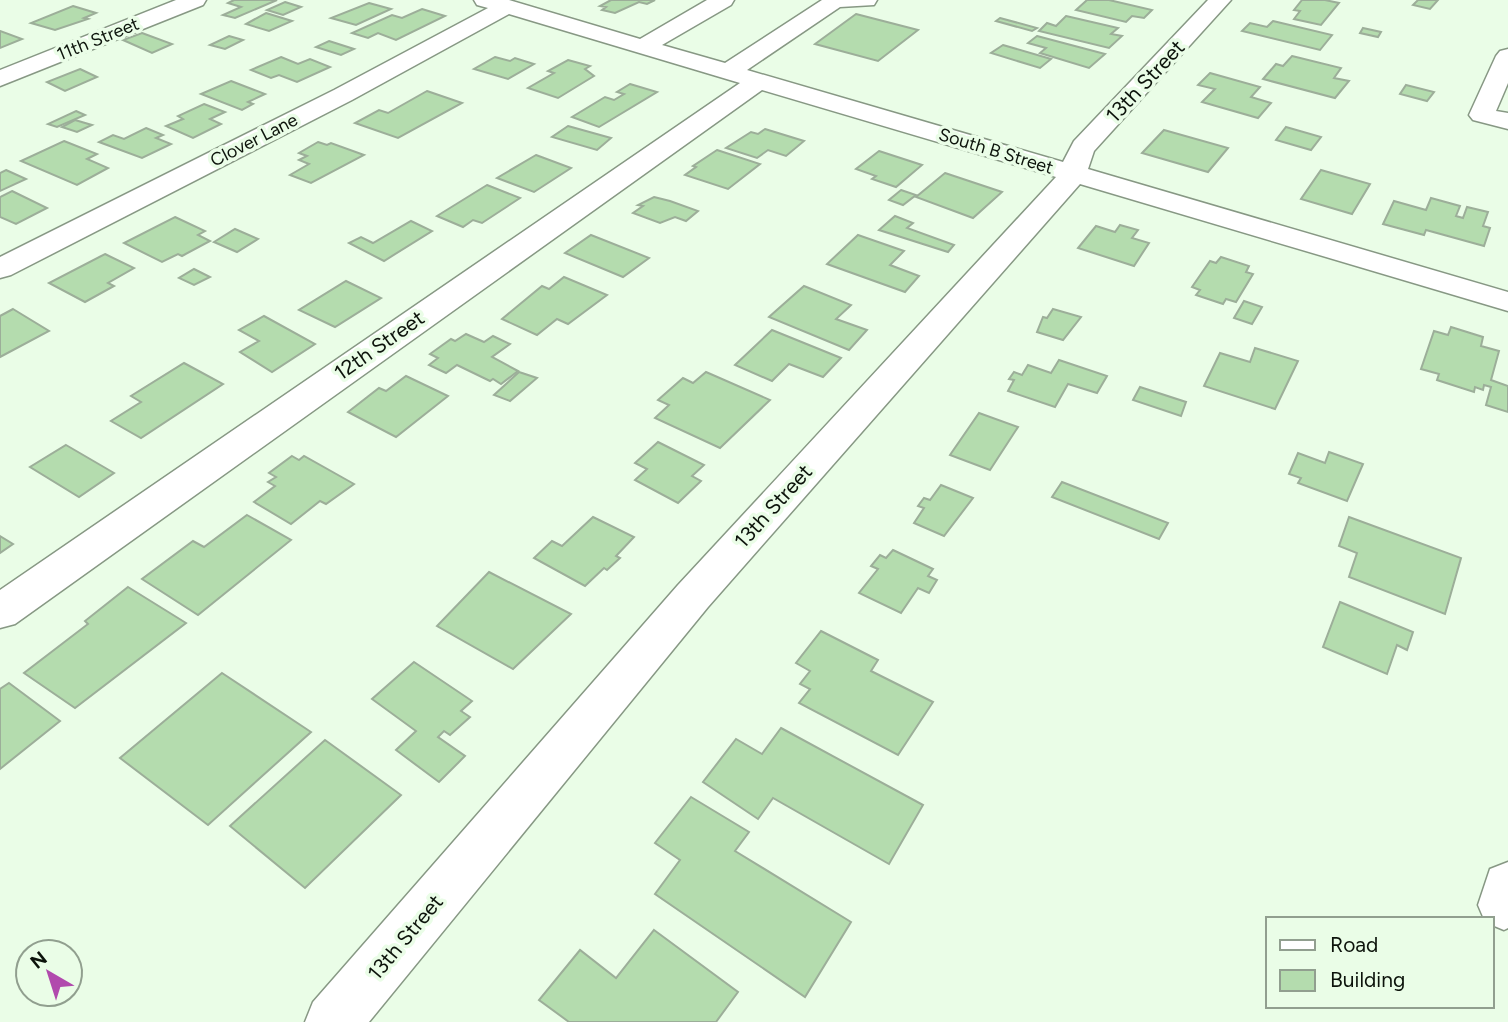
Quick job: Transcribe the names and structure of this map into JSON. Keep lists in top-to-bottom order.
{
  "streets": {
    "street": [
      "11th Street",
      "13th Street",
      "Clover Lane",
      "South B Street",
      "12th Street"
    ]
  },
  "crossings": [
    ["13th Street", "South B Street"],
    ["Clover Lane", "South B Street"],
    ["South B Street", "12th Street"]
  ],
  "legend": ["Road", "Building"],
  "north": "top left"
}
